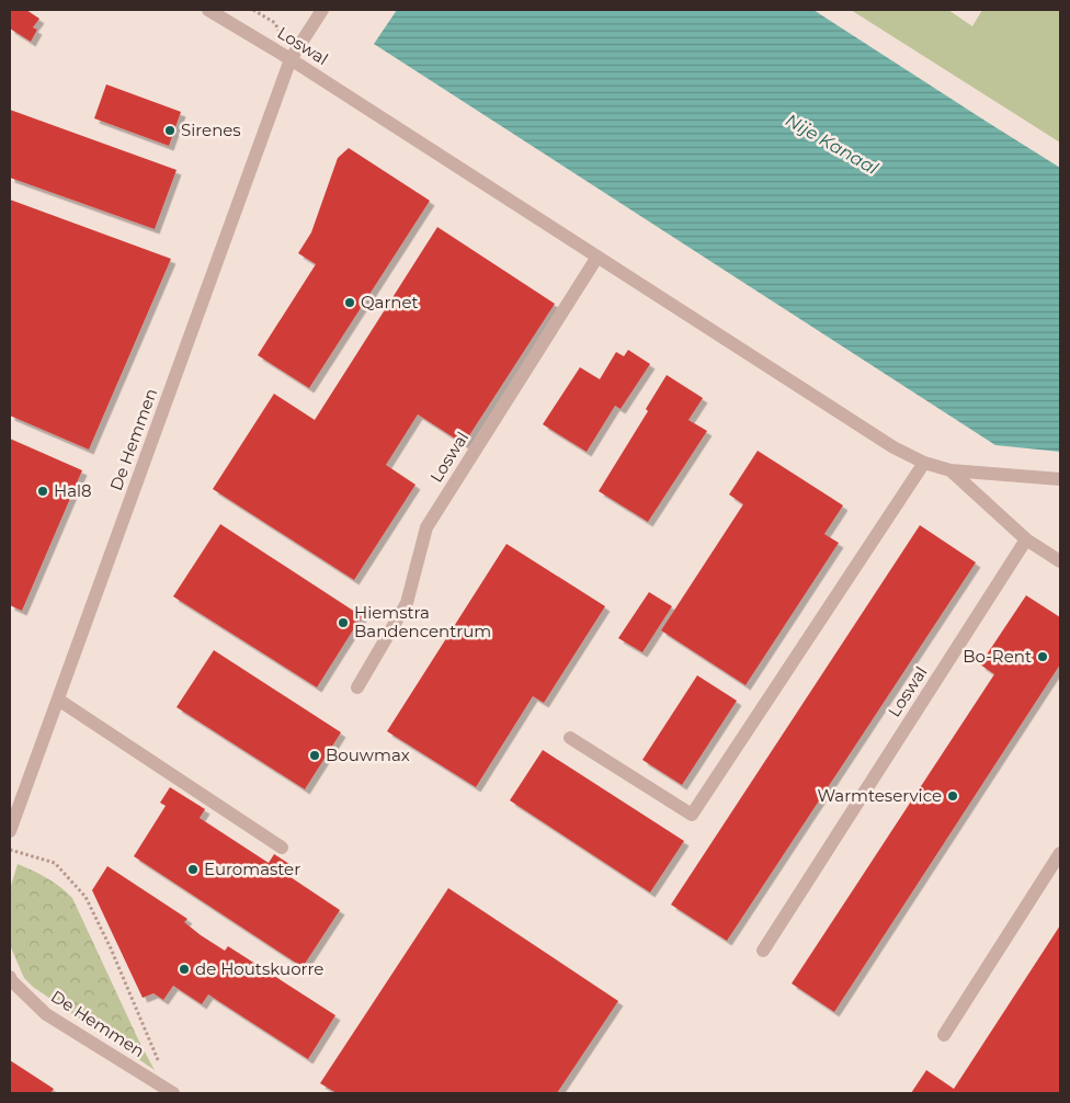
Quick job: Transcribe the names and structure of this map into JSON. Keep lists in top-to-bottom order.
{
  "streets": {
    "street": ["Loswal", "De Hemmen"]
  },
  "crossings": [
    ["Loswal", "De Hemmen"]
  ],
  "water": ["Nije Kanaal"],
  "places": [
    "Sirenes",
    "Qarnet",
    "Hal8",
    "Hiemstra Bandencentrum",
    "Bo-Rent",
    "Bouwmax",
    "Warmteservice",
    "Euromaster",
    "de Houtskuorre"
  ]
}
